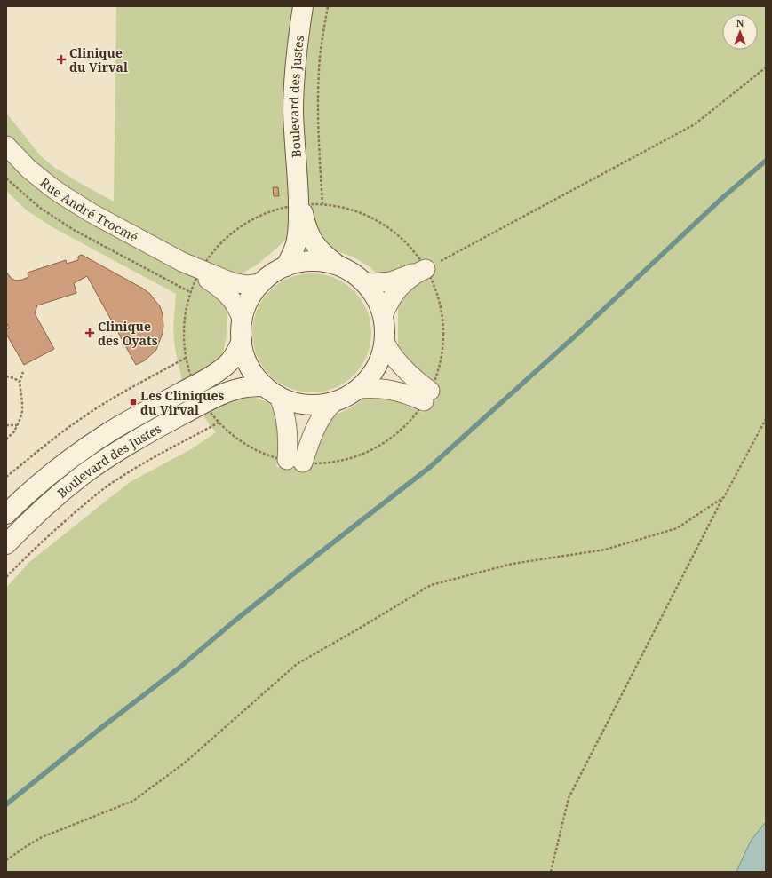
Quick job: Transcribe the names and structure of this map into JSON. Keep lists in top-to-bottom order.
{
  "streets": {
    "street": ["Boulevard des Justes", "Rue André Trocmé"]
  },
  "places": {
    "health": ["Clinique du Virval", "Clinique des Oyats"],
    "transit": ["Les Cliniques du Virval"]
  },
  "north": "top"
}
